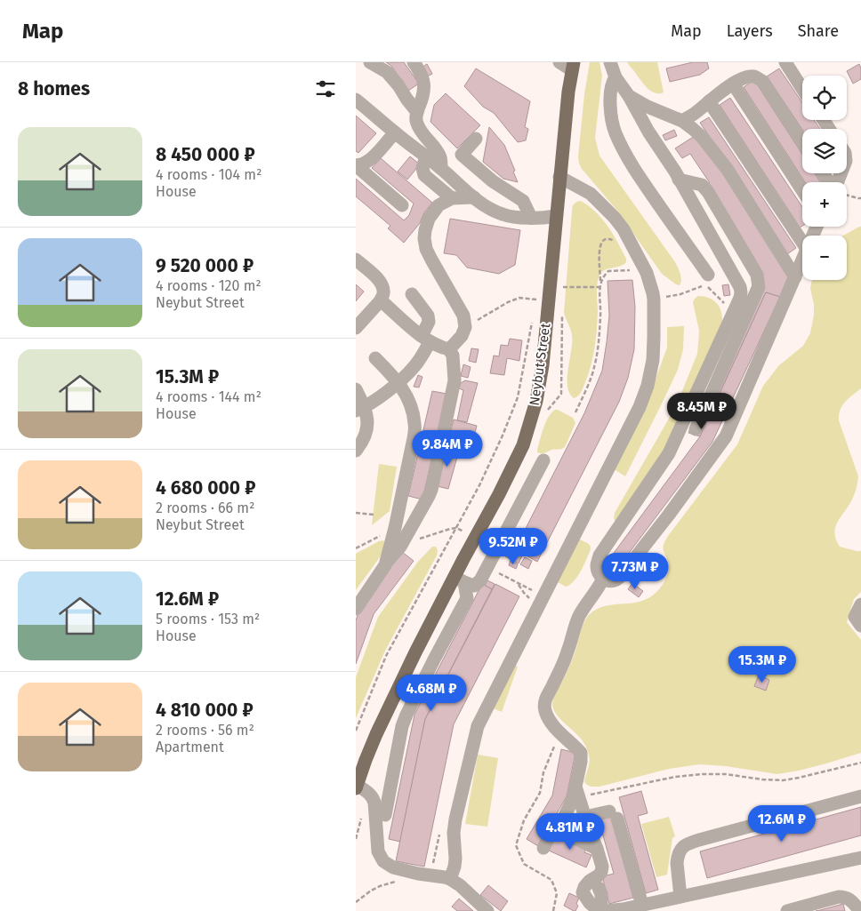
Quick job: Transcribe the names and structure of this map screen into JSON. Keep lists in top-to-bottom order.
{
  "streets": {
    "main road": ["Neybut Street"]
  },
  "page": {
    "header": "Map",
    "nav": ["Map", "Layers", "Share"],
    "heading": "8 homes",
    "map_buttons": ["+", "−"],
    "list": [
      {
        "name": "8 450 000 ₽",
        "note": "4 rooms · 104 m² · House"
      },
      {
        "name": "9 520 000 ₽",
        "note": "4 rooms · 120 m² · Neybut Street"
      },
      {
        "name": "15.3M ₽",
        "note": "4 rooms · 144 m² · House"
      },
      {
        "name": "4 680 000 ₽",
        "note": "2 rooms · 66 m² · Neybut Street"
      },
      {
        "name": "12.6M ₽",
        "note": "5 rooms · 153 m² · House"
      },
      {
        "name": "4 810 000 ₽",
        "note": "2 rooms · 56 m² · Apartment"
      }
    ],
    "price": [
      "8.45M ₽",
      "9.84M ₽",
      "9.52M ₽",
      "7.73M ₽",
      "15.3M ₽",
      "4.68M ₽",
      "12.6M ₽",
      "4.81M ₽"
    ]
  }
}
